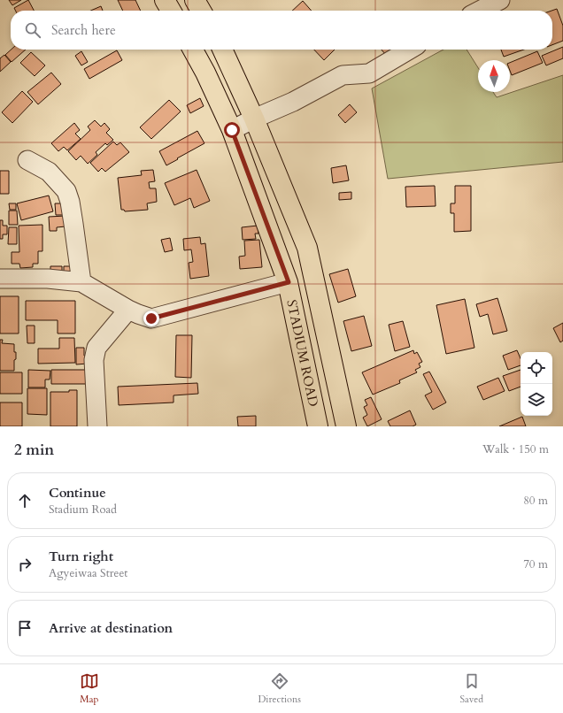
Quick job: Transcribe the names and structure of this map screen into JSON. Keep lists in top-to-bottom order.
{
  "streets": {
    "main road": ["STADIUM ROAD"]
  },
  "north": "top",
  "page": {
    "search": "Search here",
    "heading": ["2 min", "Walk · 150 m"],
    "list": [
      ["Continue", "Stadium Road", "80 m"],
      ["Turn right", "Agyeiwaa Street", "70 m"],
      "Arrive at destination"
    ],
    "nav": ["Map", "Directions", "Saved"]
  }
}
